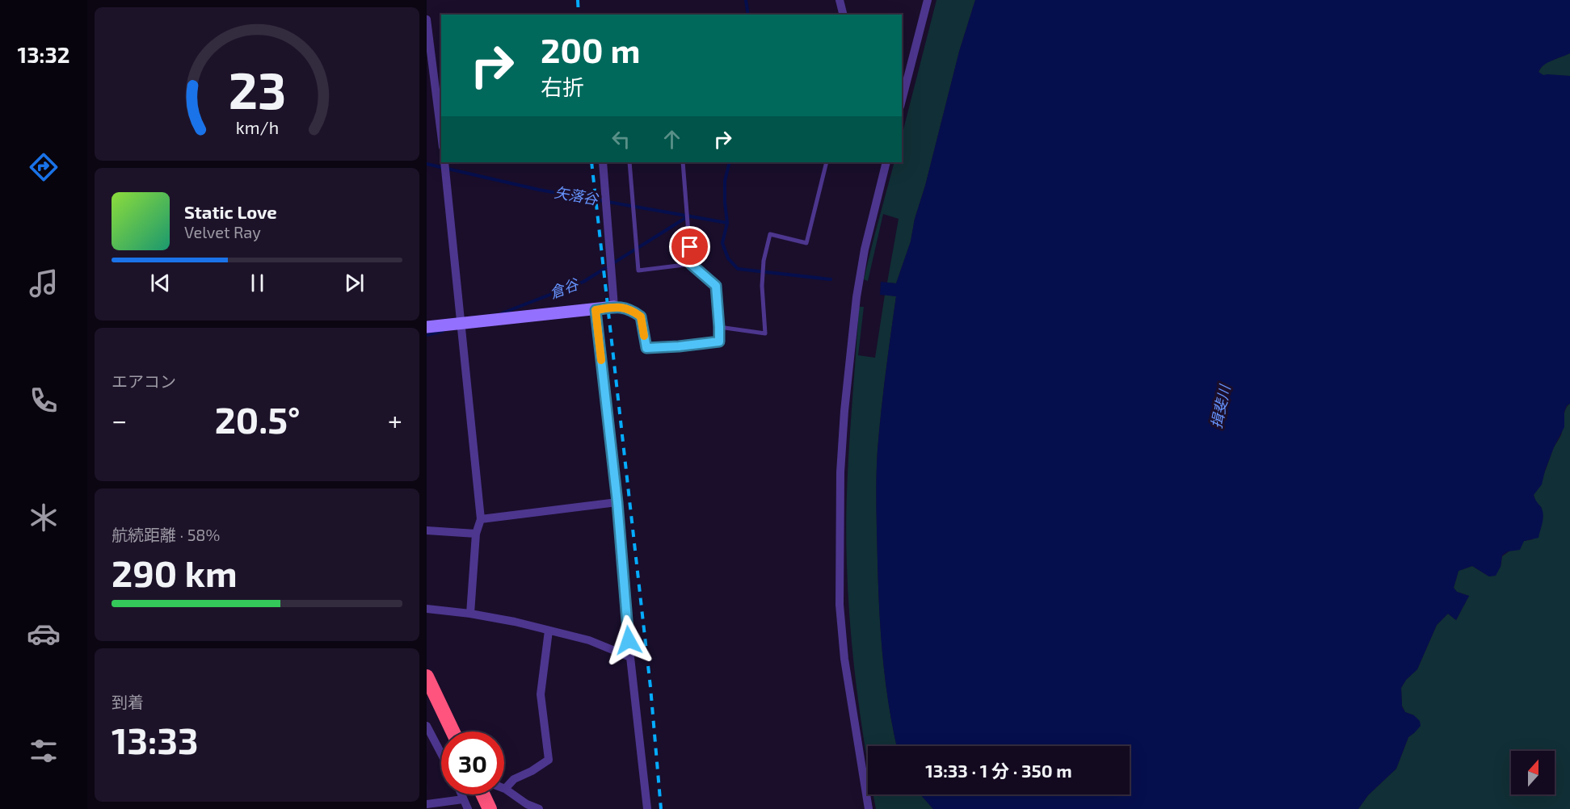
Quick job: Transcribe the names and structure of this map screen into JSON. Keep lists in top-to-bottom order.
{
  "water": ["矢落谷", "倉谷", "揖斐川"],
  "north": "top",
  "page": {
    "tabs": "13:32",
    "turn": ["200 m", "右折"],
    "song": ["Static Love", "Velvet Ray"],
    "tile": [
      "エアコン",
      ["航続距離 · 58%", "290 km"],
      ["到着", "13:33"]
    ],
    "heat": ["−", "20.5°", "+"],
    "limit": "30",
    "trip": "13:33 · 1 分 · 350 m",
    "gauge": ["23", "km/h"]
  }
}
